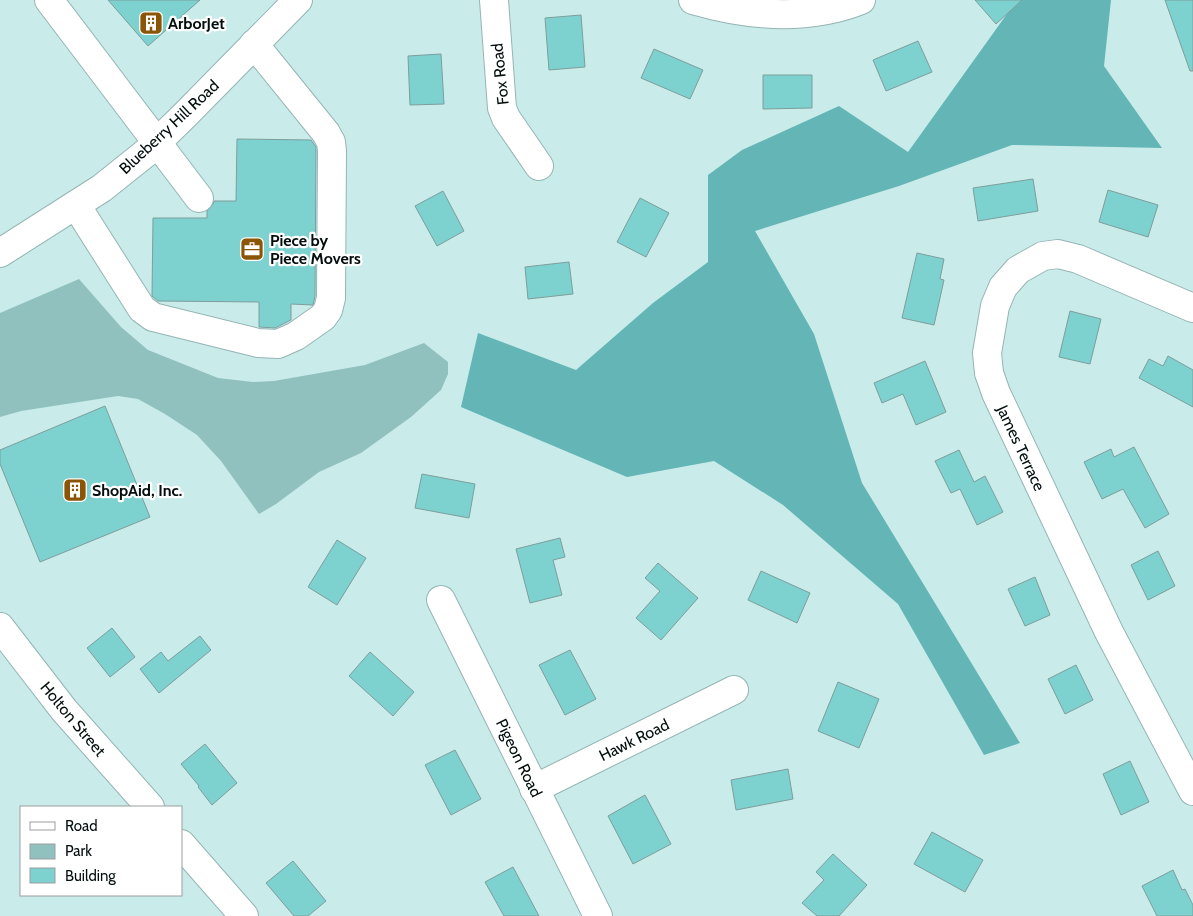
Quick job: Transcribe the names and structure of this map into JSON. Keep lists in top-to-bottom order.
{
  "streets": {
    "street": [
      "Fox Road",
      "Blueberry Hill Road",
      "James Terrace",
      "Holton Street",
      "Hawk Road",
      "Pigeon Road"
    ]
  },
  "crossings": [
    ["Hawk Road", "Pigeon Road"]
  ],
  "places": {
    "building": ["ArborJet", "ShopAid, Inc."],
    "office": ["Piece by Piece Movers"]
  },
  "legend": ["Road", "Park", "Building"]
}
